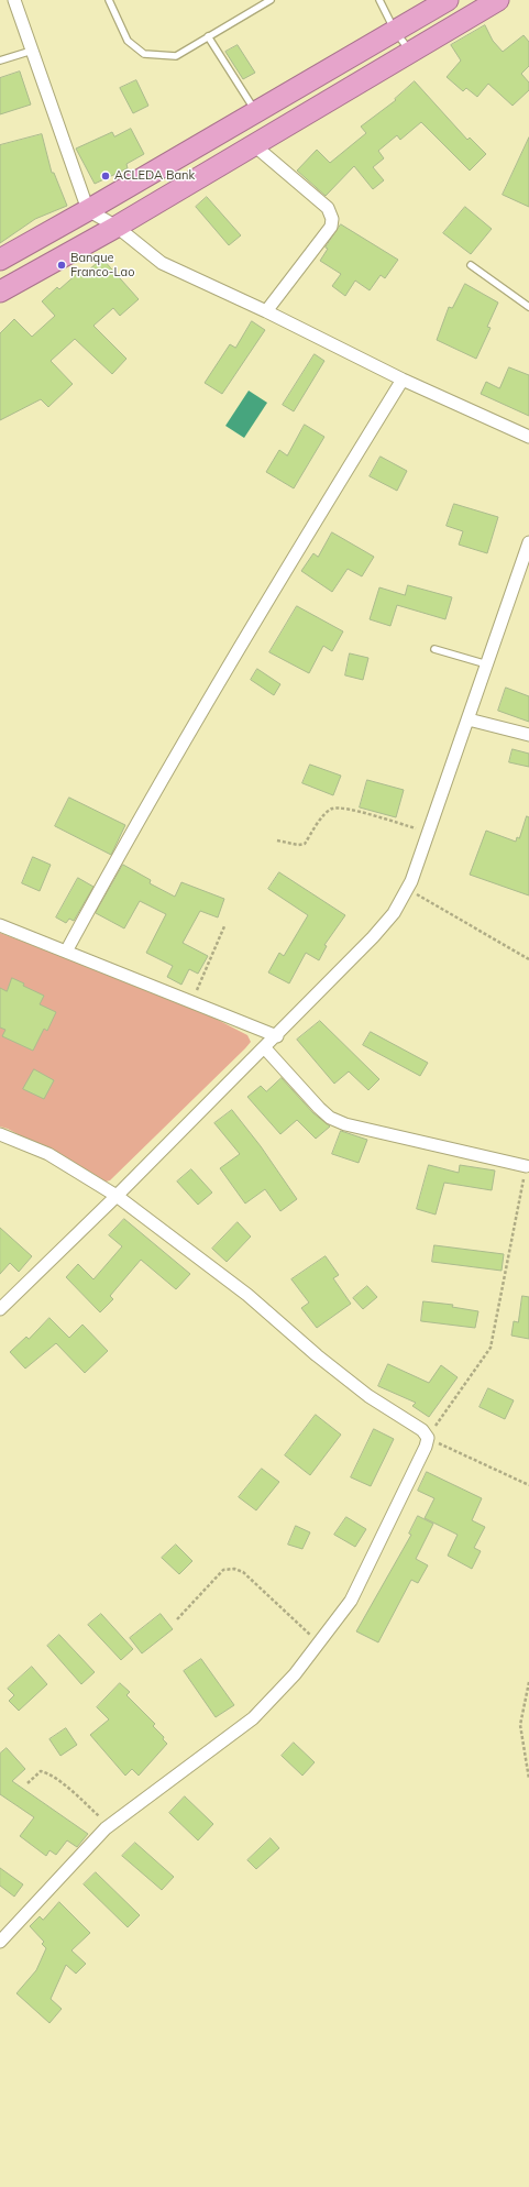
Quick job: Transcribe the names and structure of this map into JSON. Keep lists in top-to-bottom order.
{
  "places": ["ACLEDA Bank", "Banque Franco-Lao"]
}
